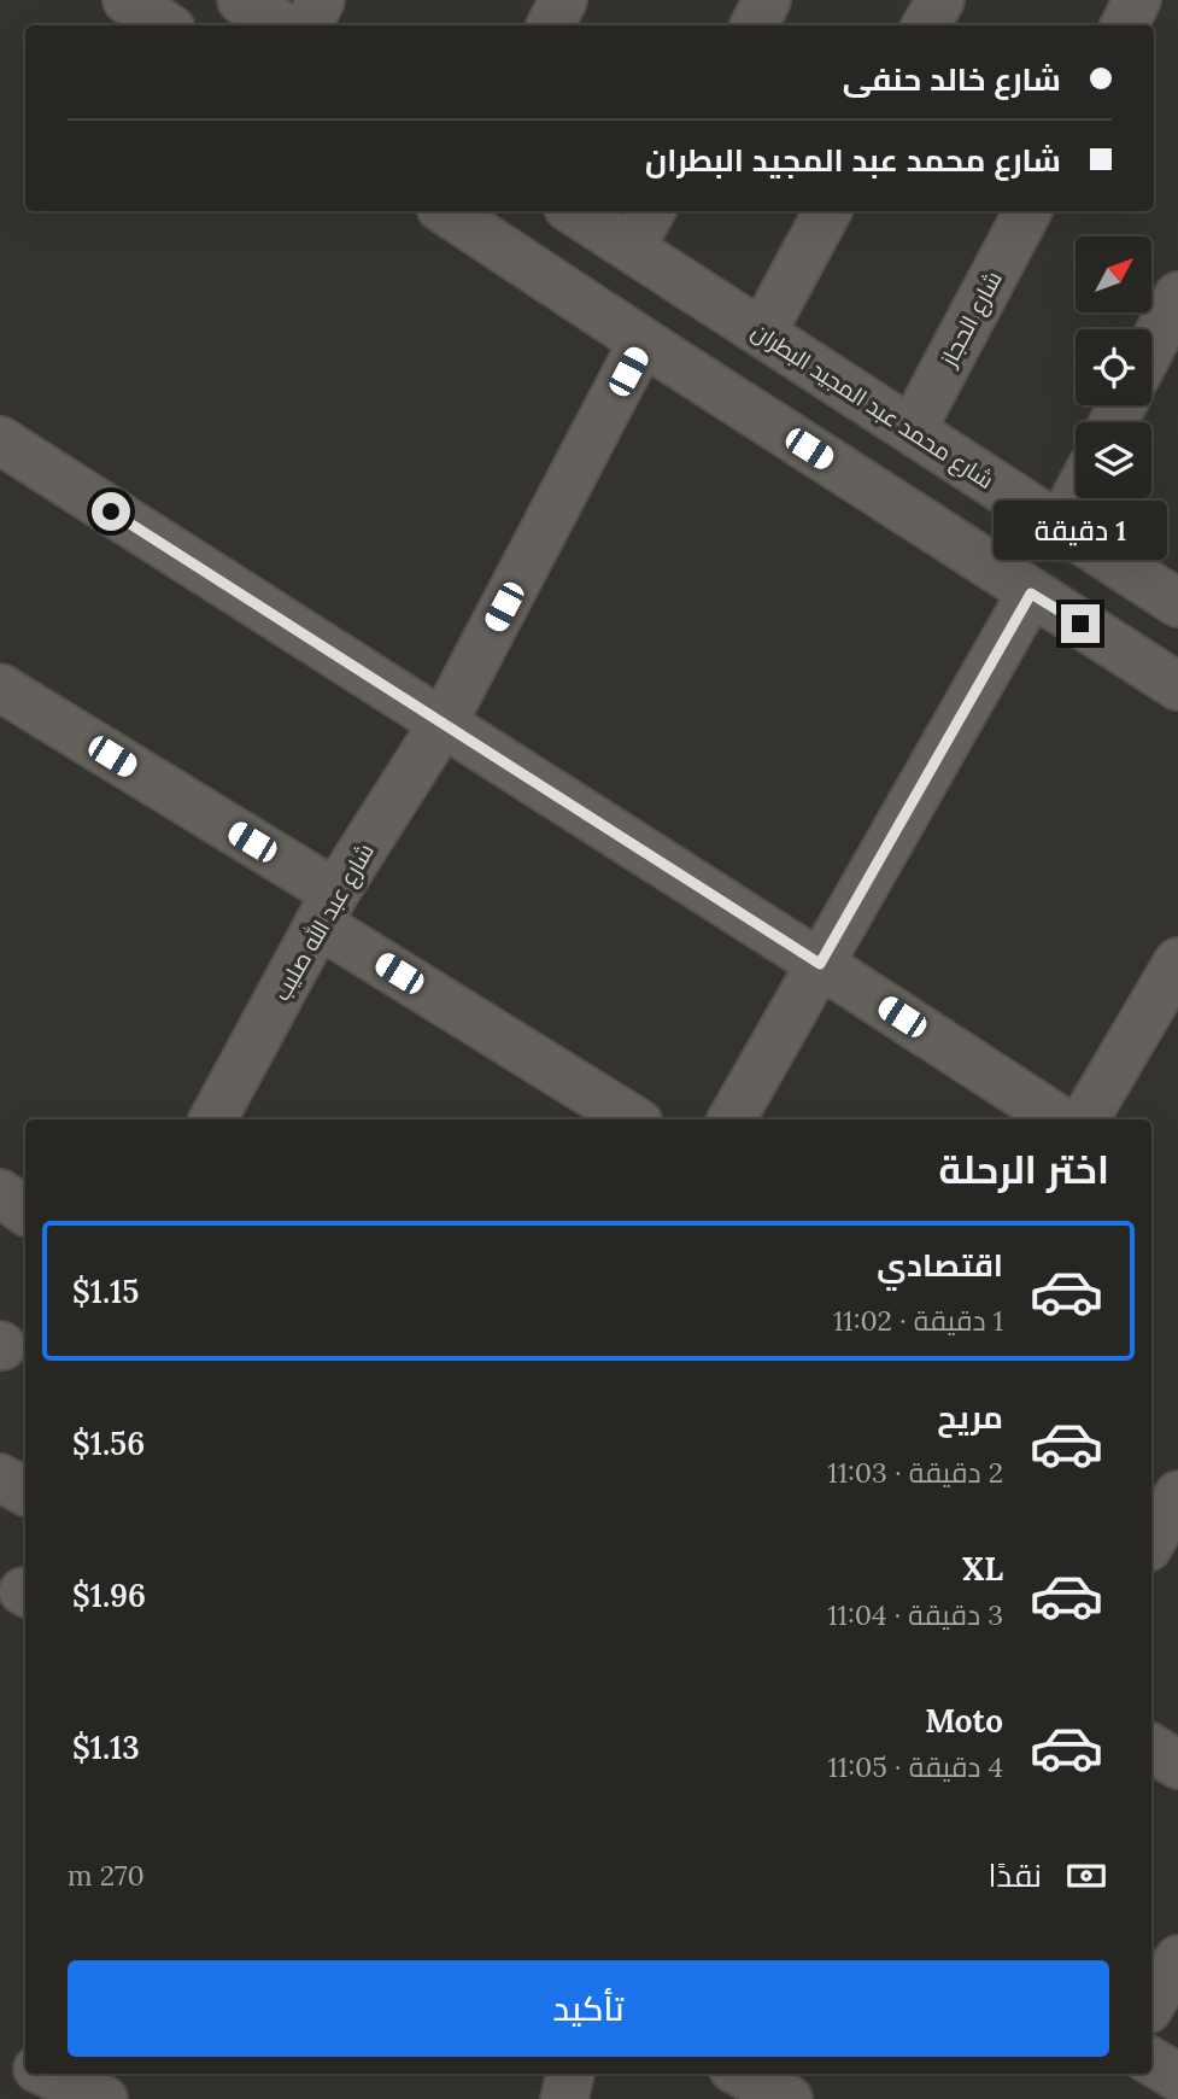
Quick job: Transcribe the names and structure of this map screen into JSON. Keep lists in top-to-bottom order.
{
  "streets": {
    "street": ["شارع الحجاز", "شارع محمد عبد المجيد البطران", "شارع عبد الله صليب"]
  },
  "crossings": [
    ["شارع الحجاز", "شارع محمد عبد المجيد البطران"]
  ],
  "north": "top right",
  "page": {
    "banner": ["شارع خالد حنفى", "شارع محمد عبد المجيد البطران"],
    "bubble": "1 دقيقة",
    "heading": "اختر الرحلة",
    "list": [
      {
        "name": "اقتصادي",
        "note": "1 دقيقة · 11:02",
        "value": "$1.15"
      },
      {
        "name": "مريح",
        "note": "2 دقيقة · 11:03",
        "value": "$1.56"
      },
      {
        "name": "XL",
        "note": "3 دقيقة · 11:04",
        "value": "$1.96"
      },
      {
        "name": "Moto",
        "note": "4 دقيقة · 11:05",
        "value": "$1.13"
      }
    ],
    "pay": ["نقدًا", "270 m"],
    "buttons": "تأكيد"
  }
}
